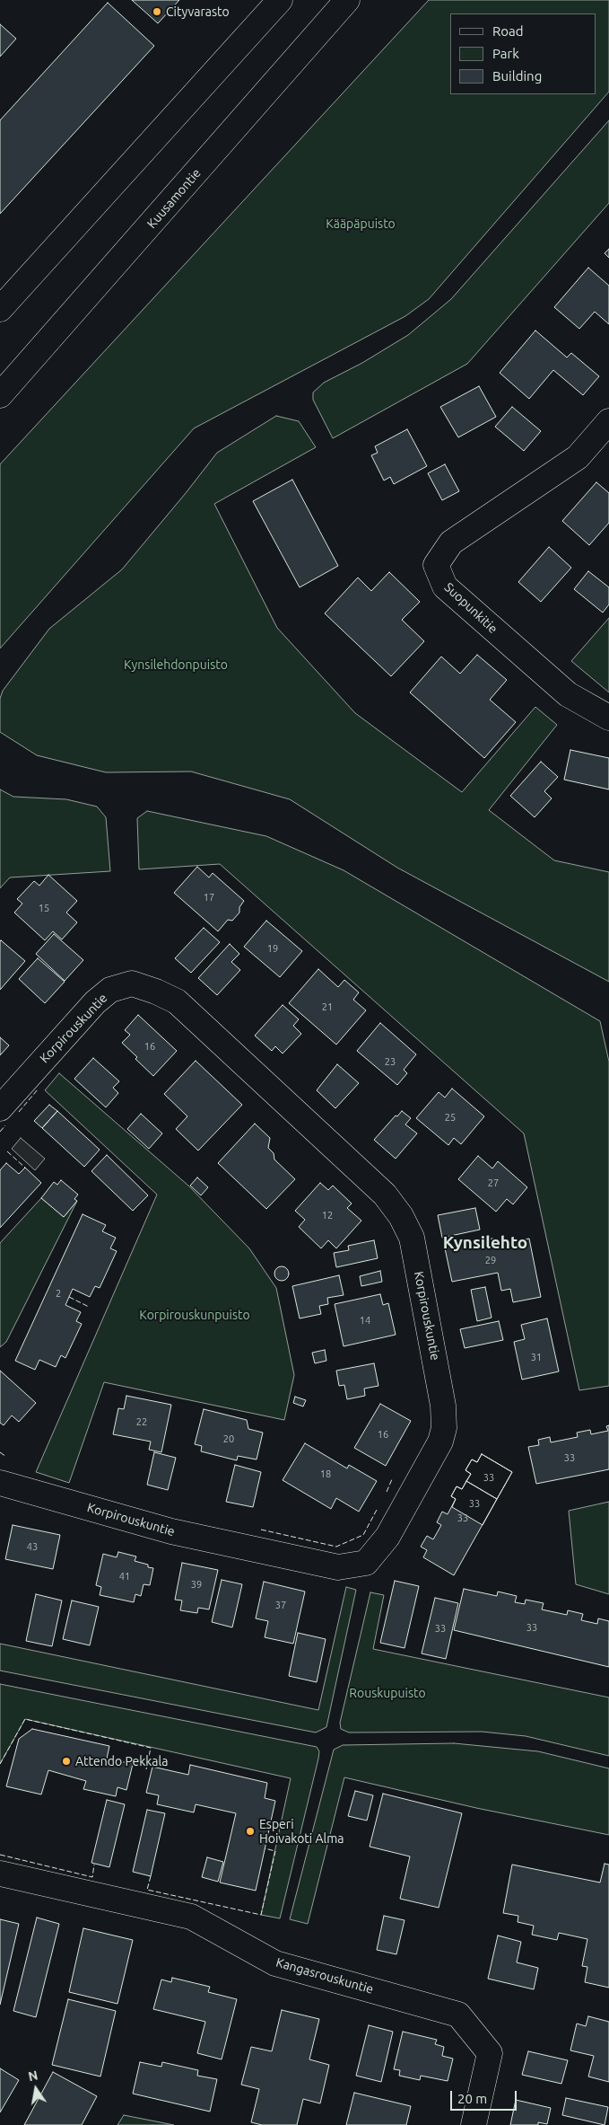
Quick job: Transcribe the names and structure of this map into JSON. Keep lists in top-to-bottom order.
{
  "streets": {
    "main road": [
      "Kuusamontie",
      "Suopunkitie",
      "Korpirouskuntie",
      "Kangasrouskuntie"
    ]
  },
  "districts": ["Kynsilehto"],
  "parks": [
    "Kääpäpuisto",
    "Kynsilehdonpuisto",
    "Korpirouskunpuisto",
    "Rouskupuisto"
  ],
  "places": ["Cityvarasto", "Attendo Pekkala", "Esperi Hoivakoti Alma"],
  "house_numbers": [
    "17",
    "15",
    "19",
    "21",
    "16",
    "23",
    "25",
    "27",
    "12",
    "29",
    "2",
    "14",
    "31",
    "22",
    "16",
    "20",
    "33",
    "18",
    "33",
    "33",
    "33",
    "43",
    "41",
    "39",
    "37",
    "33",
    "33"
  ],
  "legend": ["Road", "Park", "Building"],
  "scale_bar": "20 m",
  "north": "top"
}
